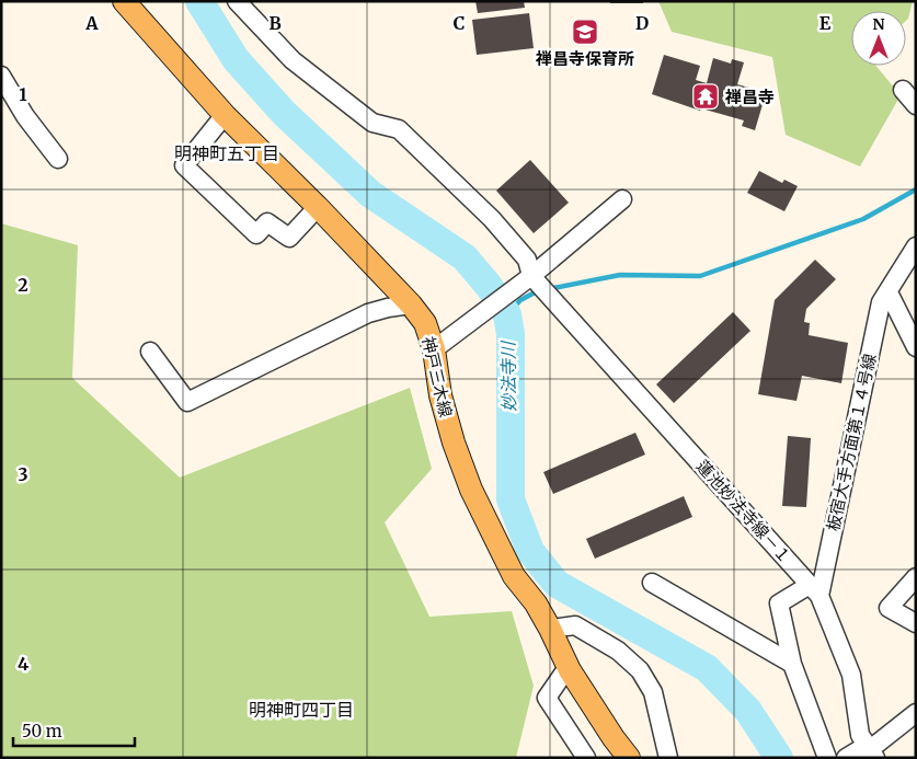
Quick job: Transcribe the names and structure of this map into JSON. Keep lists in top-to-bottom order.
{
  "streets": {
    "main road": ["神戸三木線"],
    "street": ["板宿大手方面第１４号線", "蓮池妙法寺線－１"]
  },
  "crossings": [
    ["板宿大手方面第１４号線", "蓮池妙法寺線－１"]
  ],
  "districts": ["明神町五丁目", "明神町四丁目"],
  "water": ["妙法寺川"],
  "places": {
    "school or university": ["禅昌寺保育所"],
    "temple": ["禅昌寺"]
  },
  "scale_bar": "50 m",
  "north": "top",
  "grid": {
    "columns": [
      "A",
      "B",
      "C",
      "D",
      "E"
    ],
    "rows": [
      "1",
      "2",
      "3",
      "4"
    ]
  }
}
